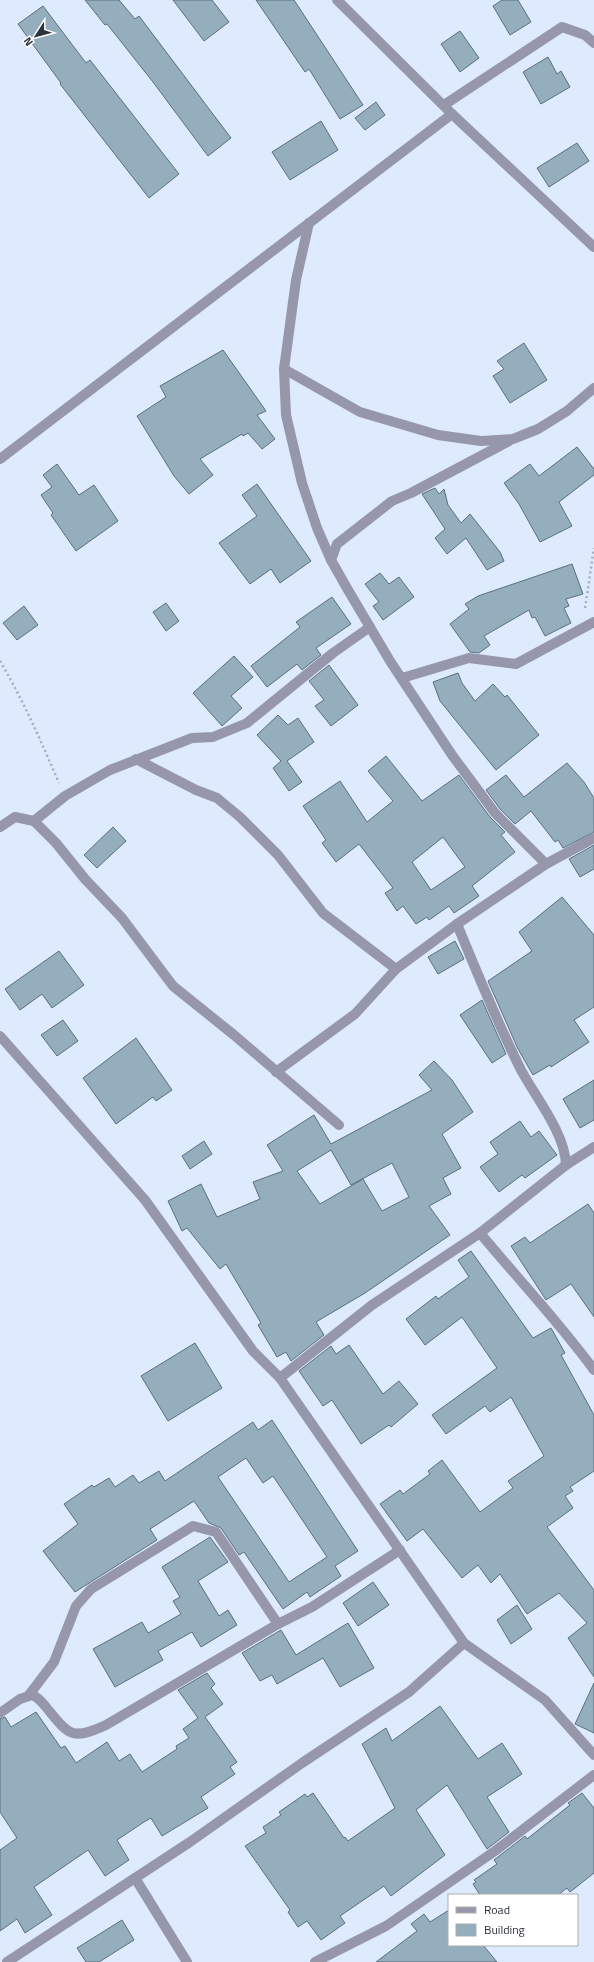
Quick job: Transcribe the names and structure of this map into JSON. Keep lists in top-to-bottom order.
{
  "legend": ["Road", "Building"],
  "north": "bottom left"
}
